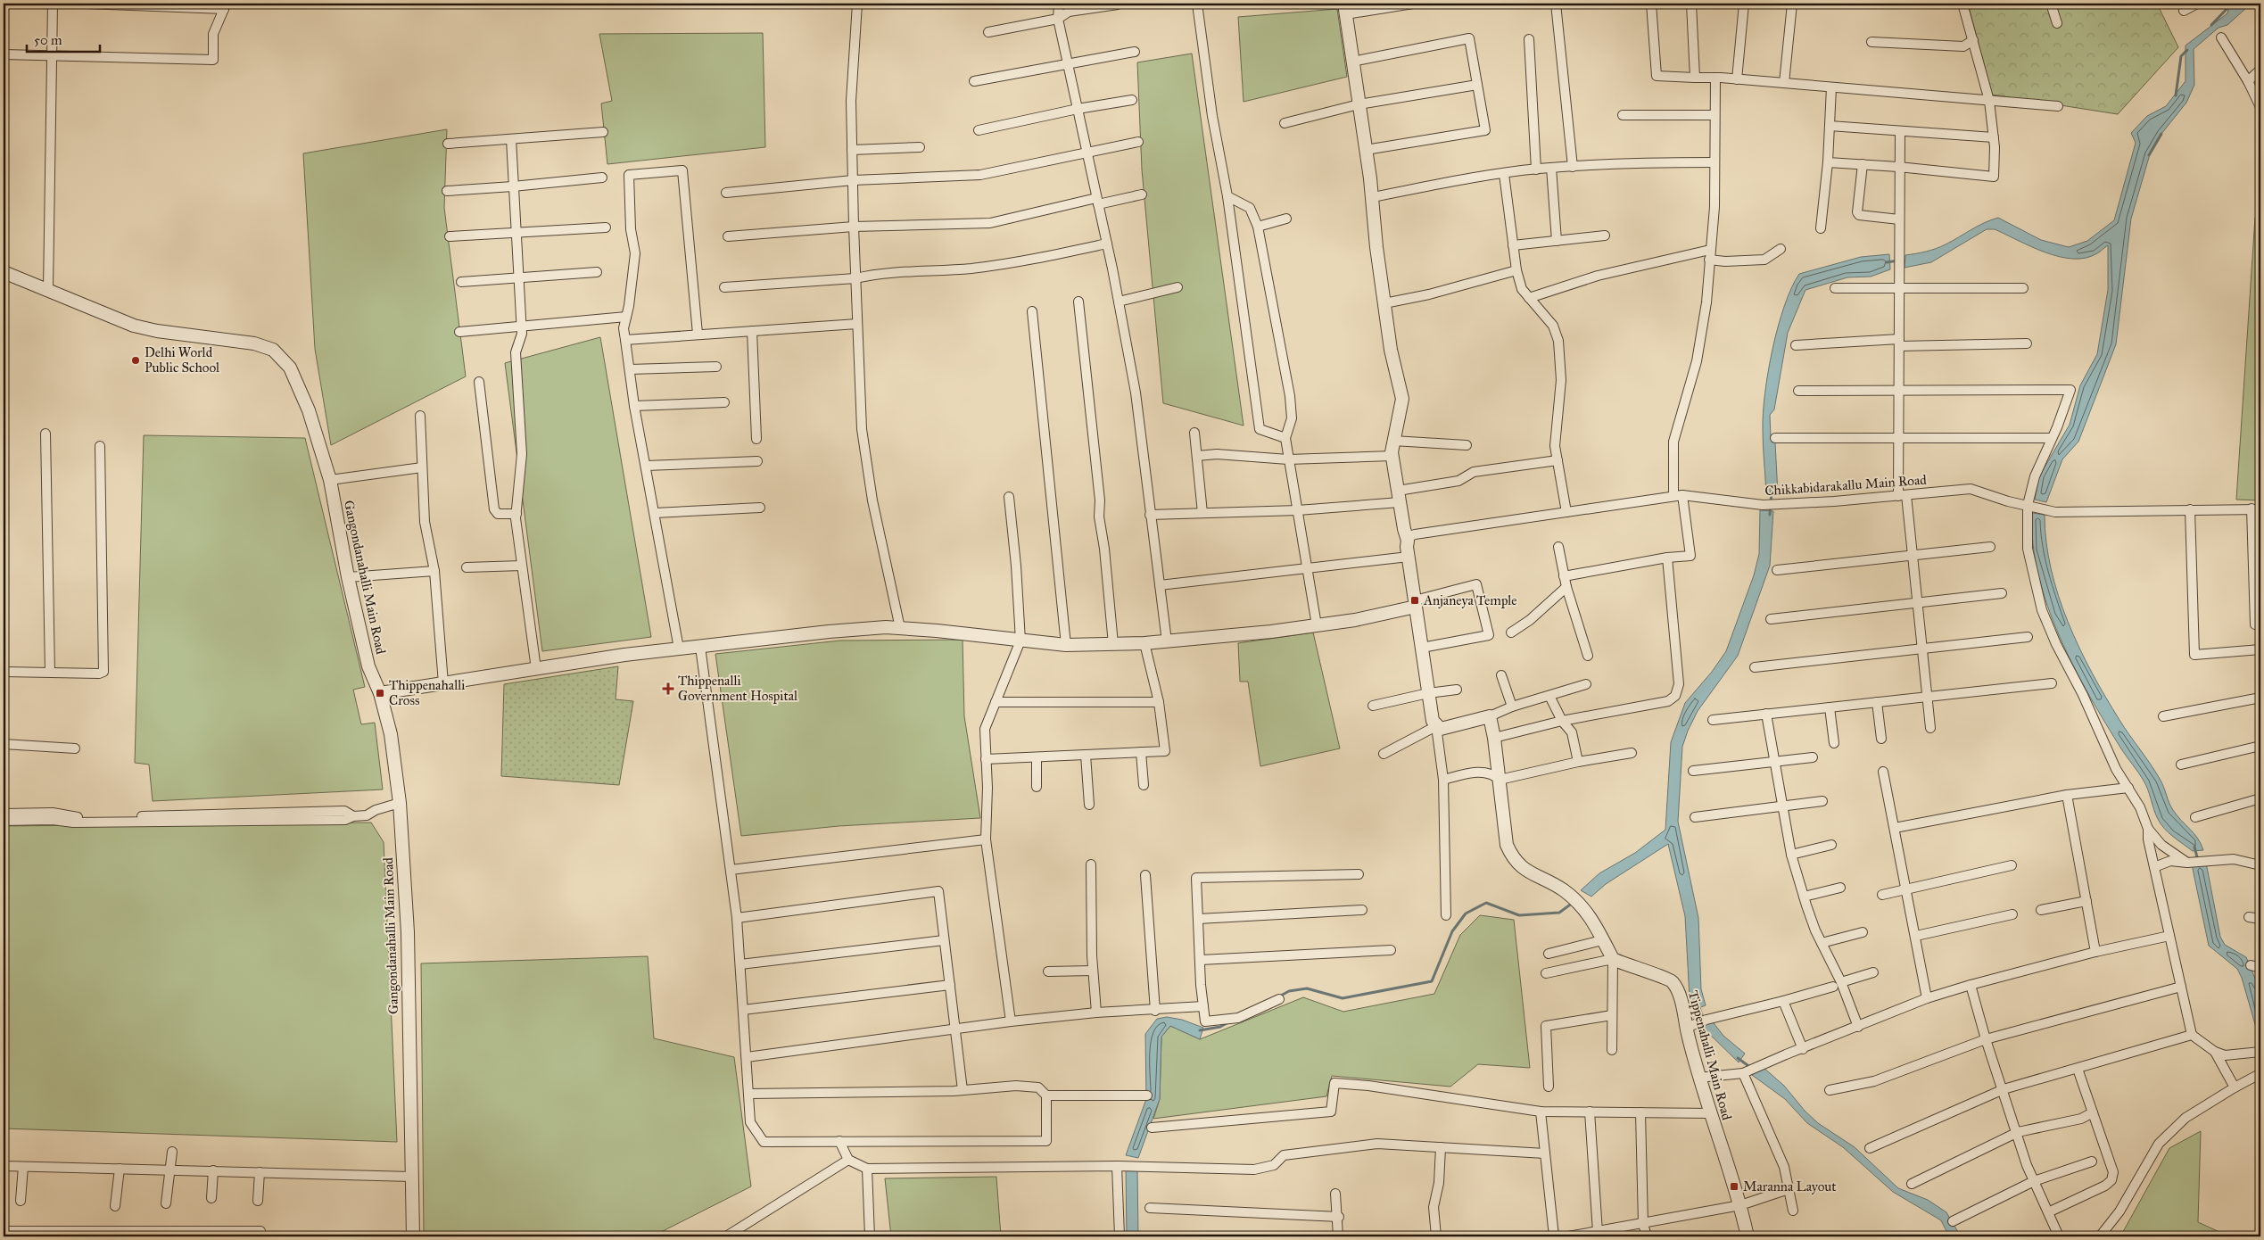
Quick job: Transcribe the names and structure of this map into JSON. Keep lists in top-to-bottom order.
{
  "streets": {
    "street": ["Chikkabidarakallu Main Road", "Gangondanahalli Main Road", "Tippenahalli Main Road"]
  },
  "places": {
    "other": ["Delhi World Public School"],
    "transit": ["Anjaneya Temple", "Thippenahalli Cross", "Maranna Layout"],
    "health": ["Thippenalli Government Hospital"]
  },
  "scale_bar": "50 m"
}
